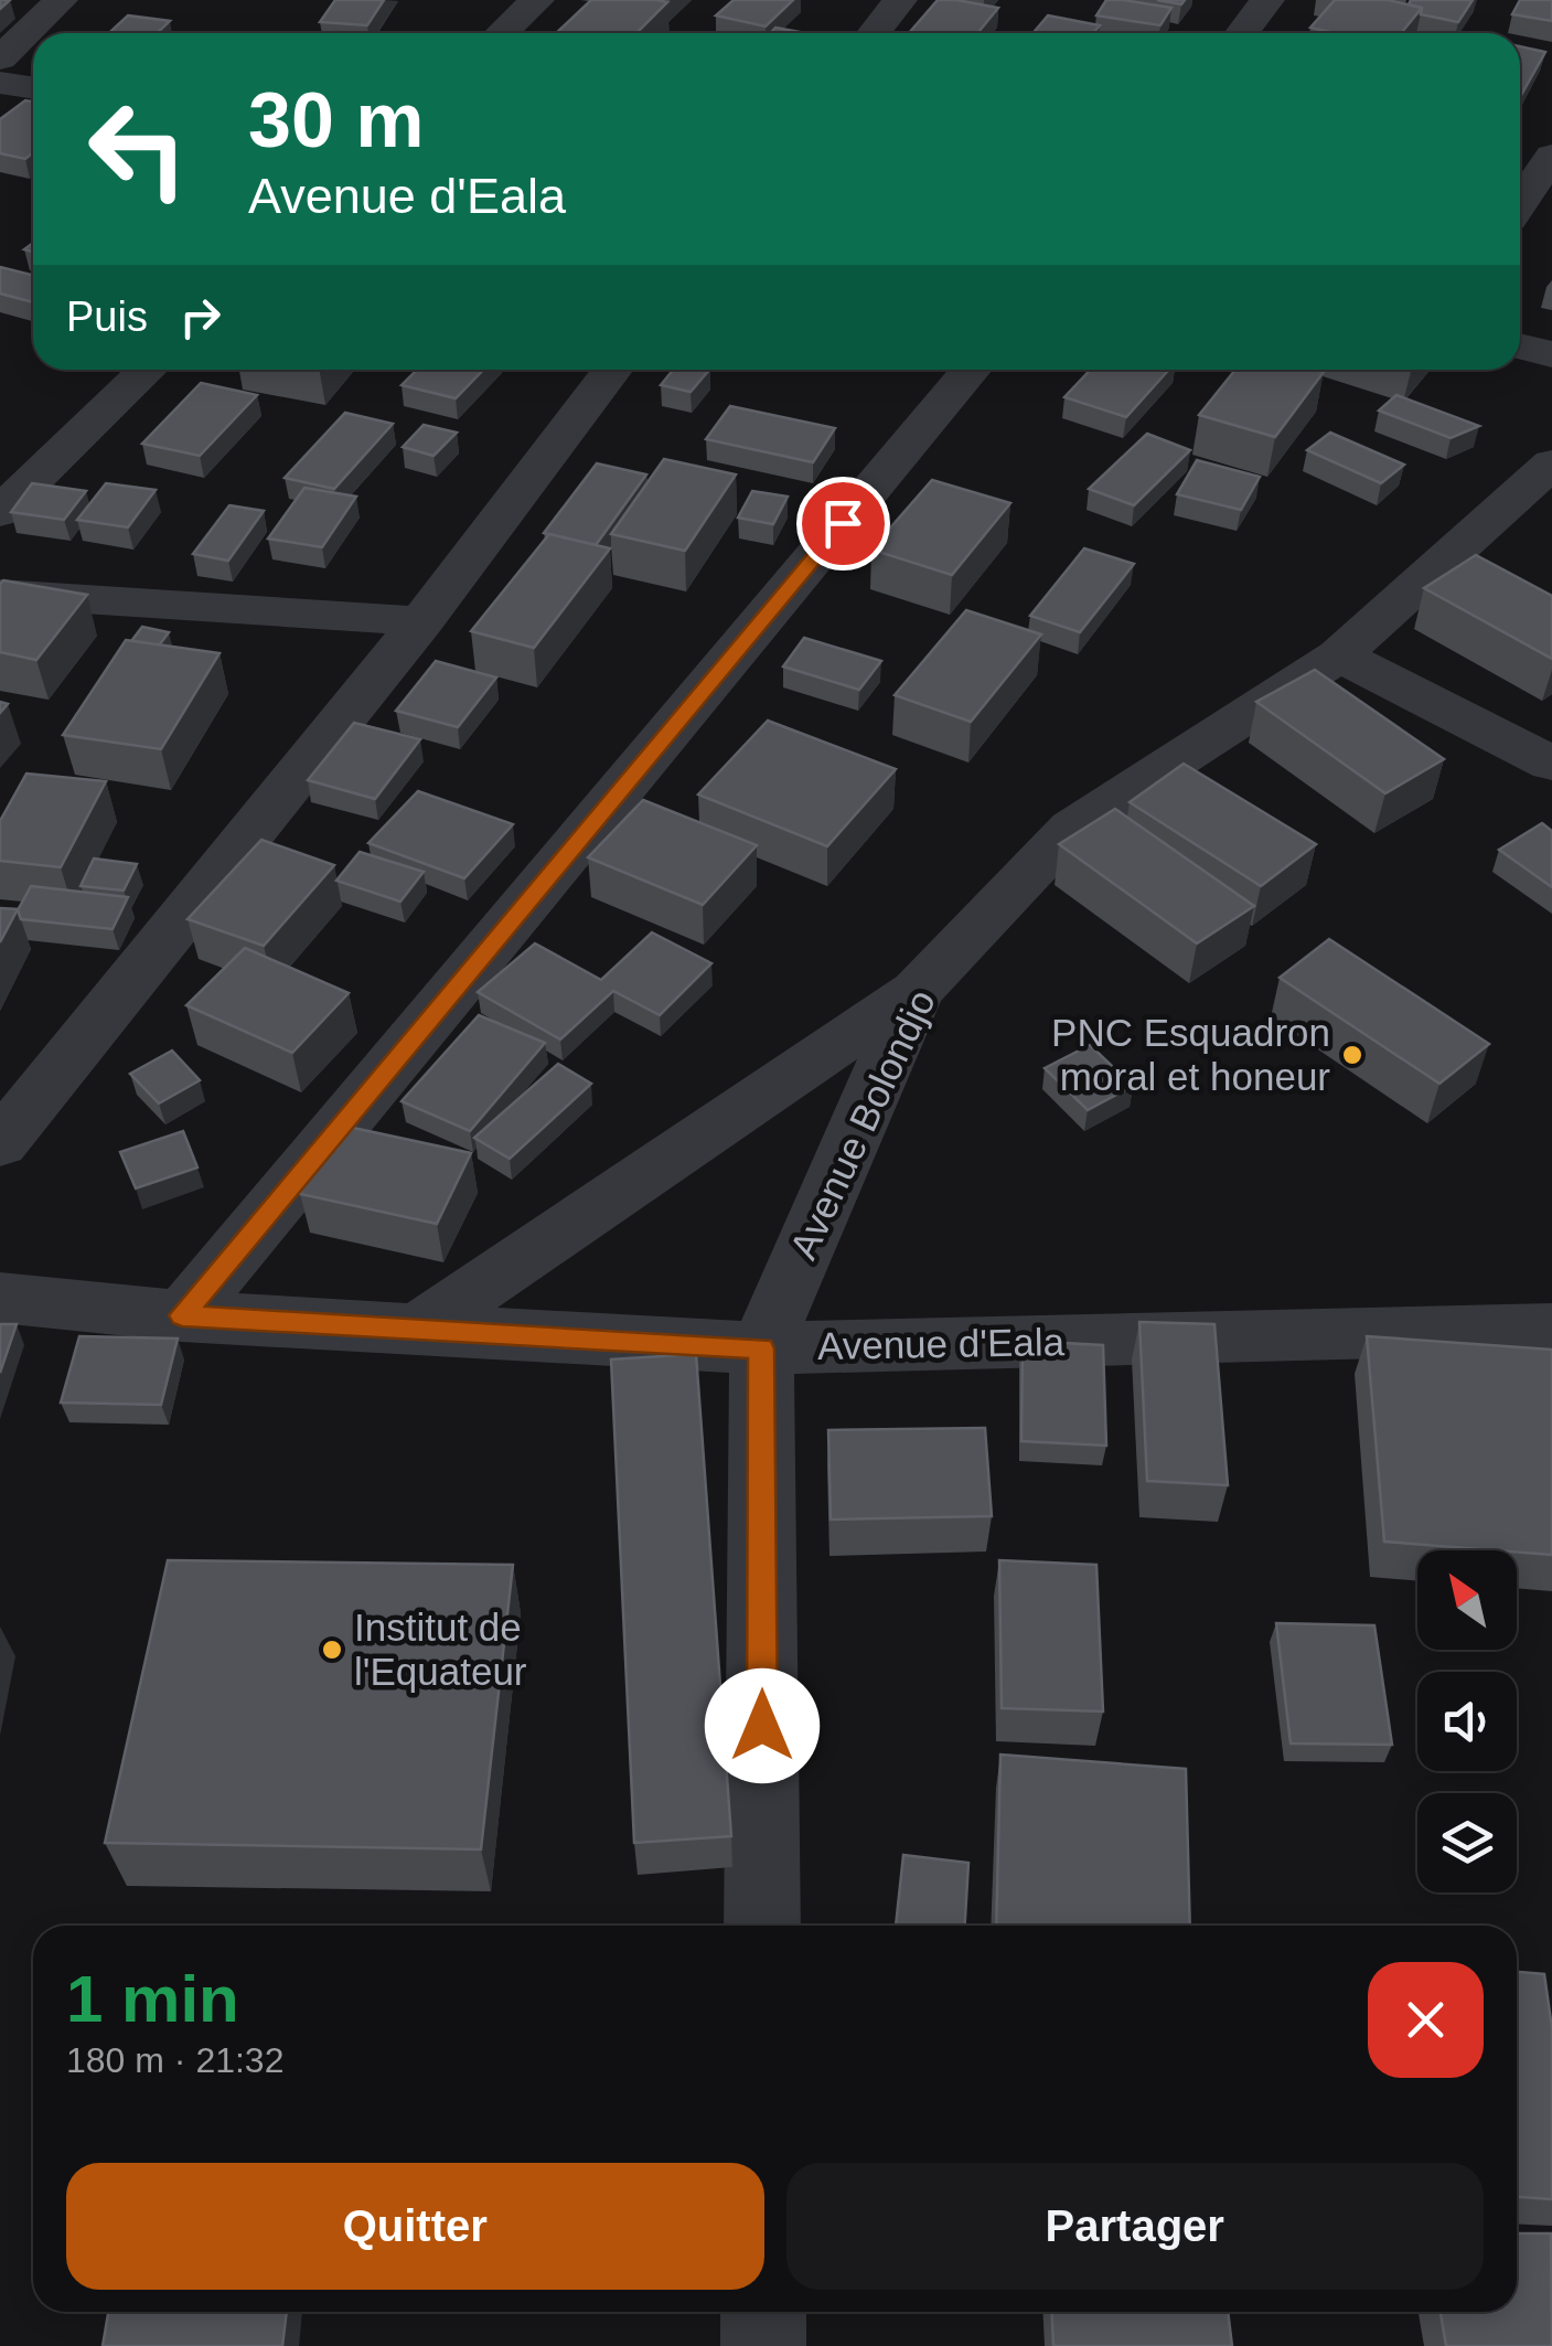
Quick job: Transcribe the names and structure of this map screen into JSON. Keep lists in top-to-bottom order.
{
  "streets": {
    "street": ["Avenue Bolondjo", "Avenue d'Eala"]
  },
  "crossings": [
    ["Avenue Bolondjo", "Avenue d'Eala"]
  ],
  "places": ["PNC Esquadron moral et honeur", "Institut de l'Equateur"],
  "north": "top left",
  "page": {
    "turn": ["30 m", "Avenue d'Eala"],
    "then": "Puis",
    "heading": ["1 min", "180 m · 21:32"],
    "buttons": ["Quitter", "Partager"]
  }
}
